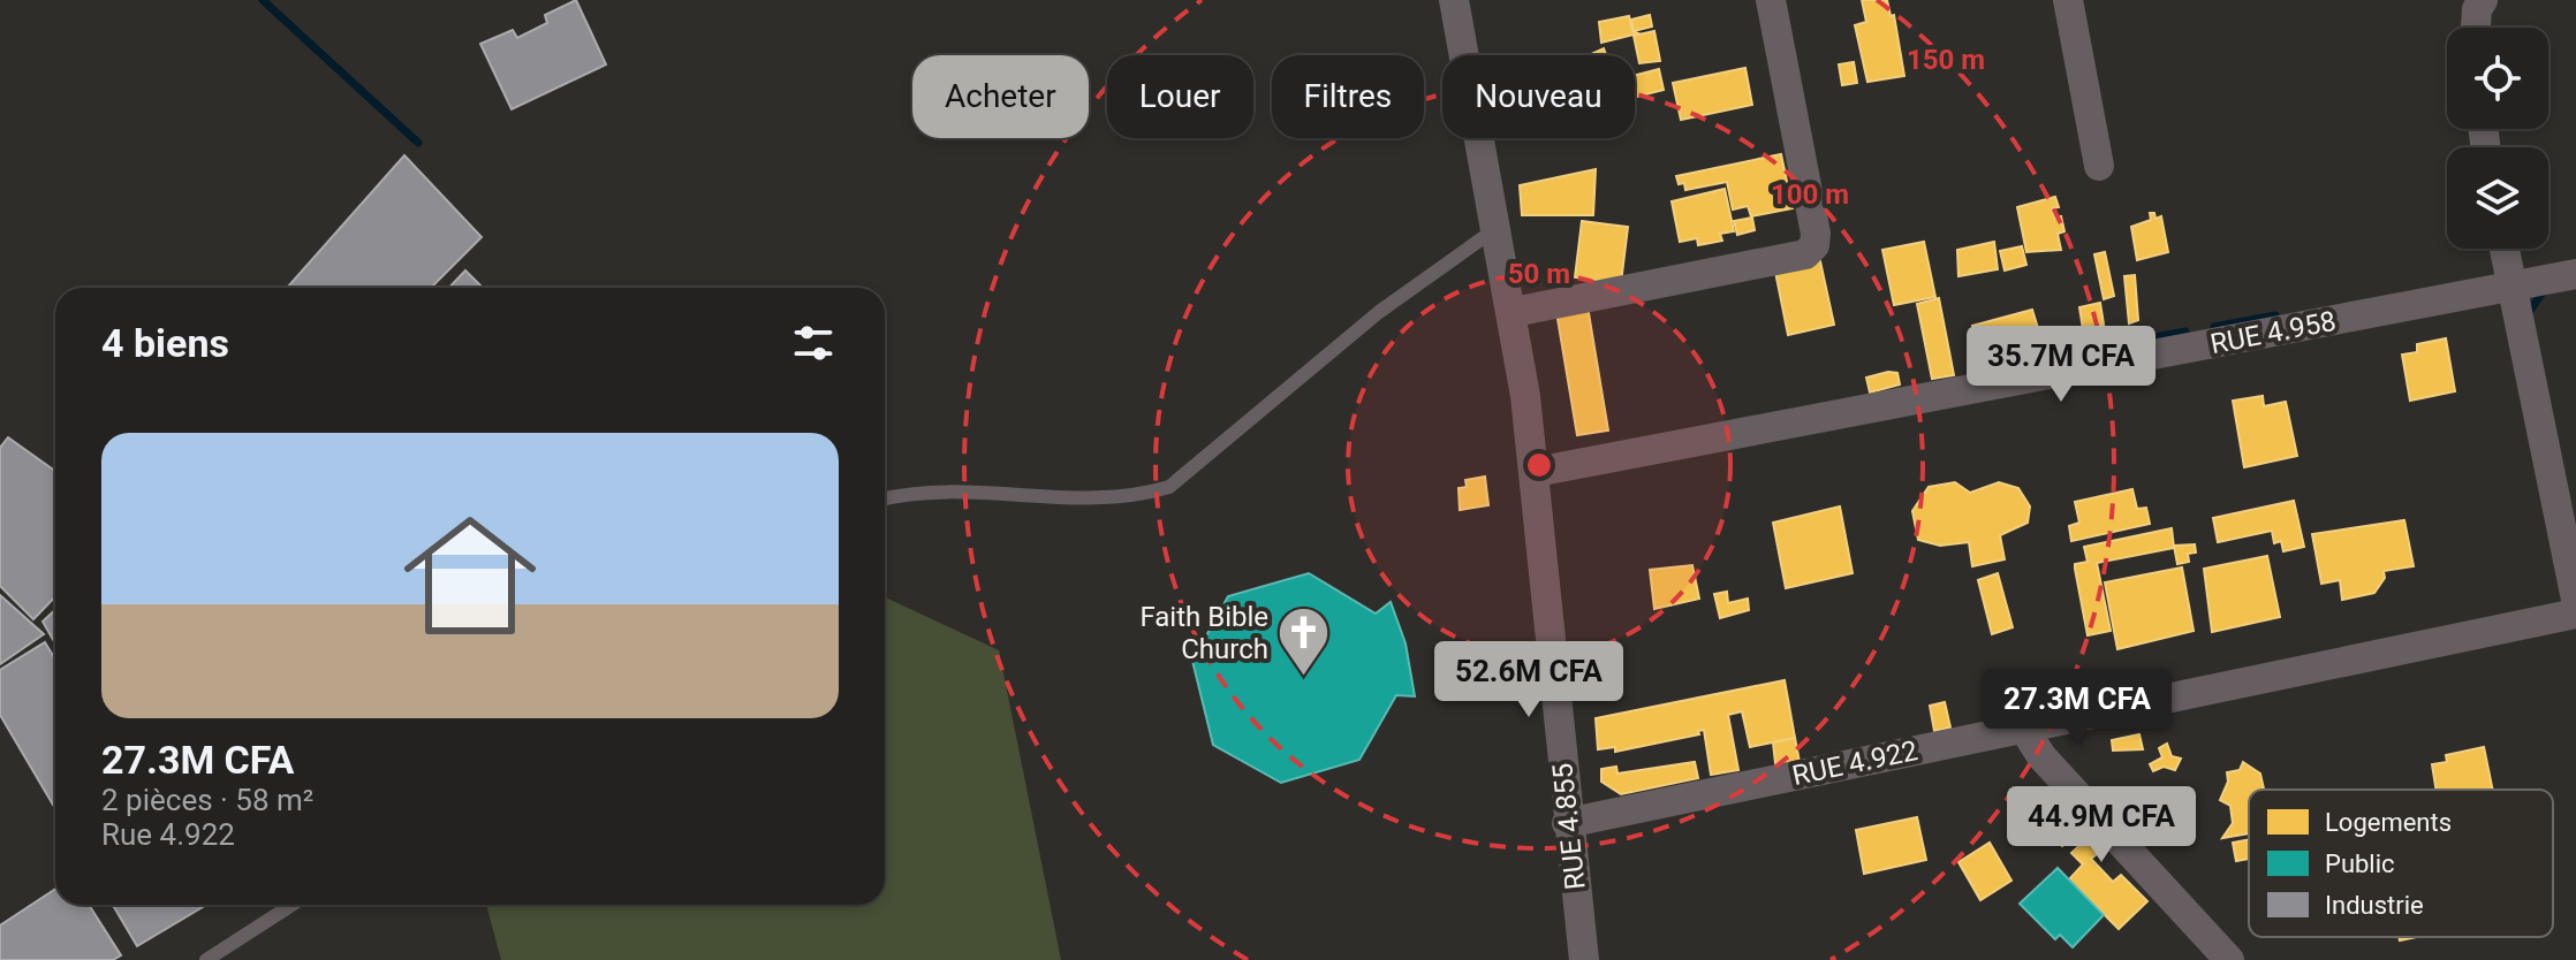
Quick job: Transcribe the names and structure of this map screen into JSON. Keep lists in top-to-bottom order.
{
  "streets": {
    "street": ["RUE 4.958", "RUE 4.922", "RUE 4.855"]
  },
  "crossings": [
    ["RUE 4.958", "RUE 4.855"],
    ["RUE 4.922", "RUE 4.855"]
  ],
  "places": {
    "church": ["Faith Bible Church"]
  },
  "legend": ["Logements", "Public", "Industrie"],
  "page": {
    "chip": [
      "Acheter",
      "Louer",
      "Filtres",
      "Nouveau"
    ],
    "heading": "4 biens",
    "price": [
      "35.7M CFA",
      "52.6M CFA",
      "27.3M CFA",
      "44.9M CFA"
    ],
    "list": [
      {
        "name": "27.3M CFA",
        "note": "2 pièces · 58 m² · Rue 4.922"
      }
    ]
  },
  "rings": ["150 m", "100 m", "50 m"]
}
